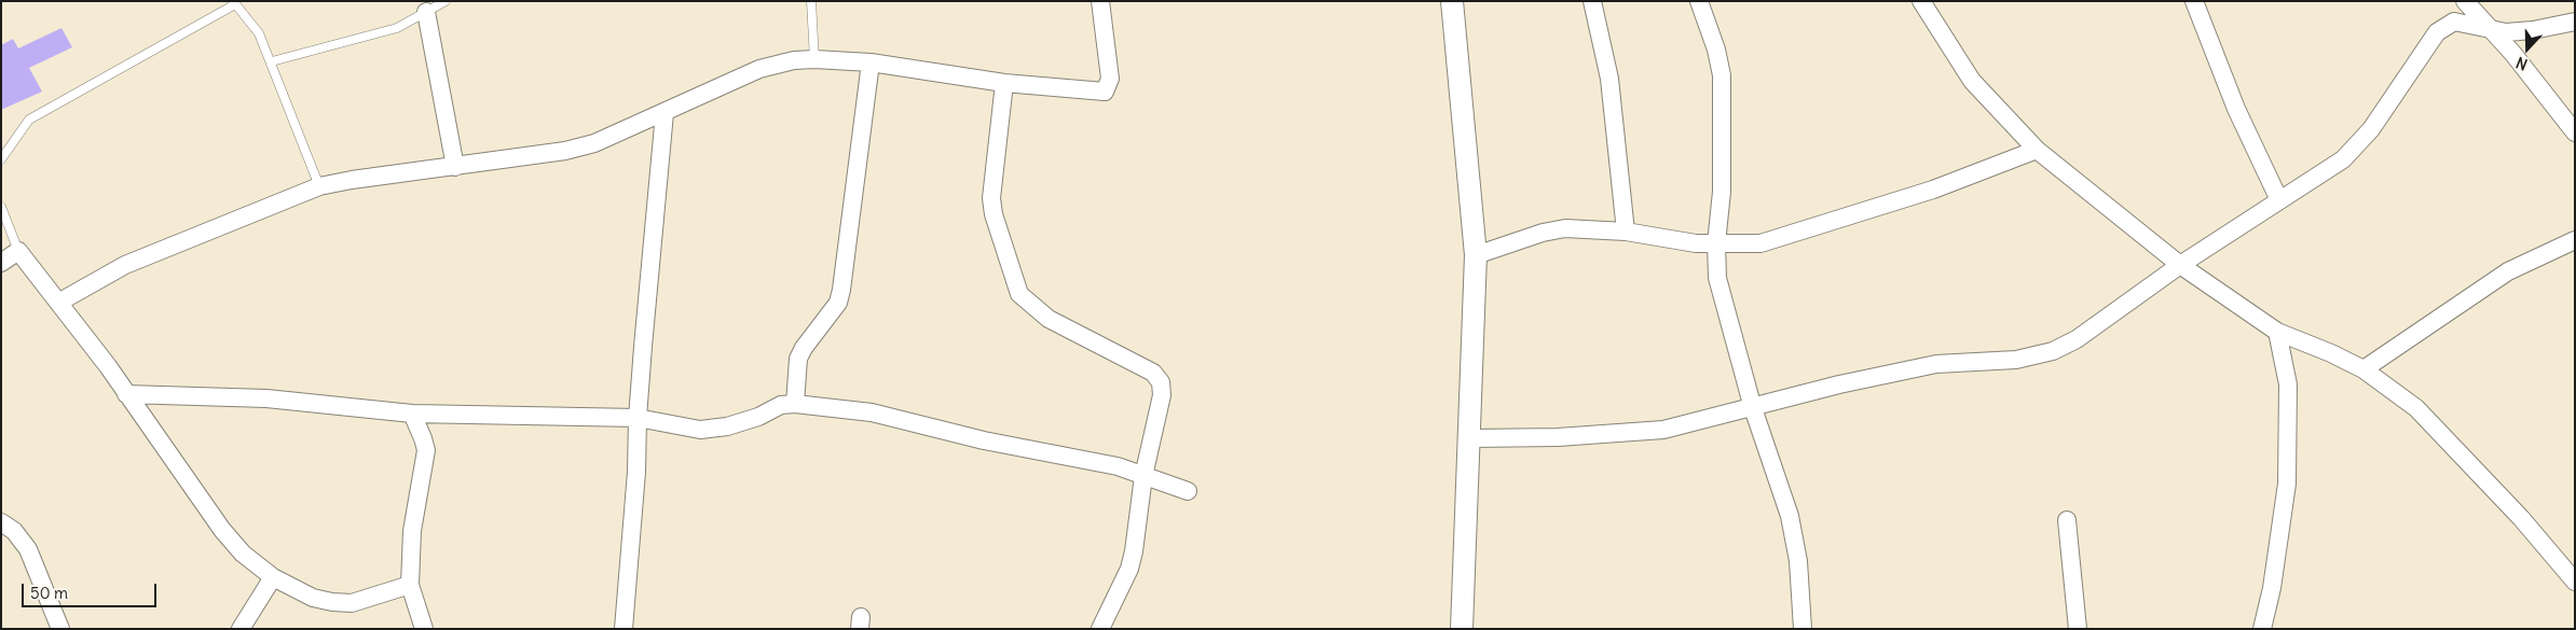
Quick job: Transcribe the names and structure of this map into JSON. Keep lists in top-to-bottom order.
{
  "scale_bar": "50 m",
  "north": "bottom"
}
